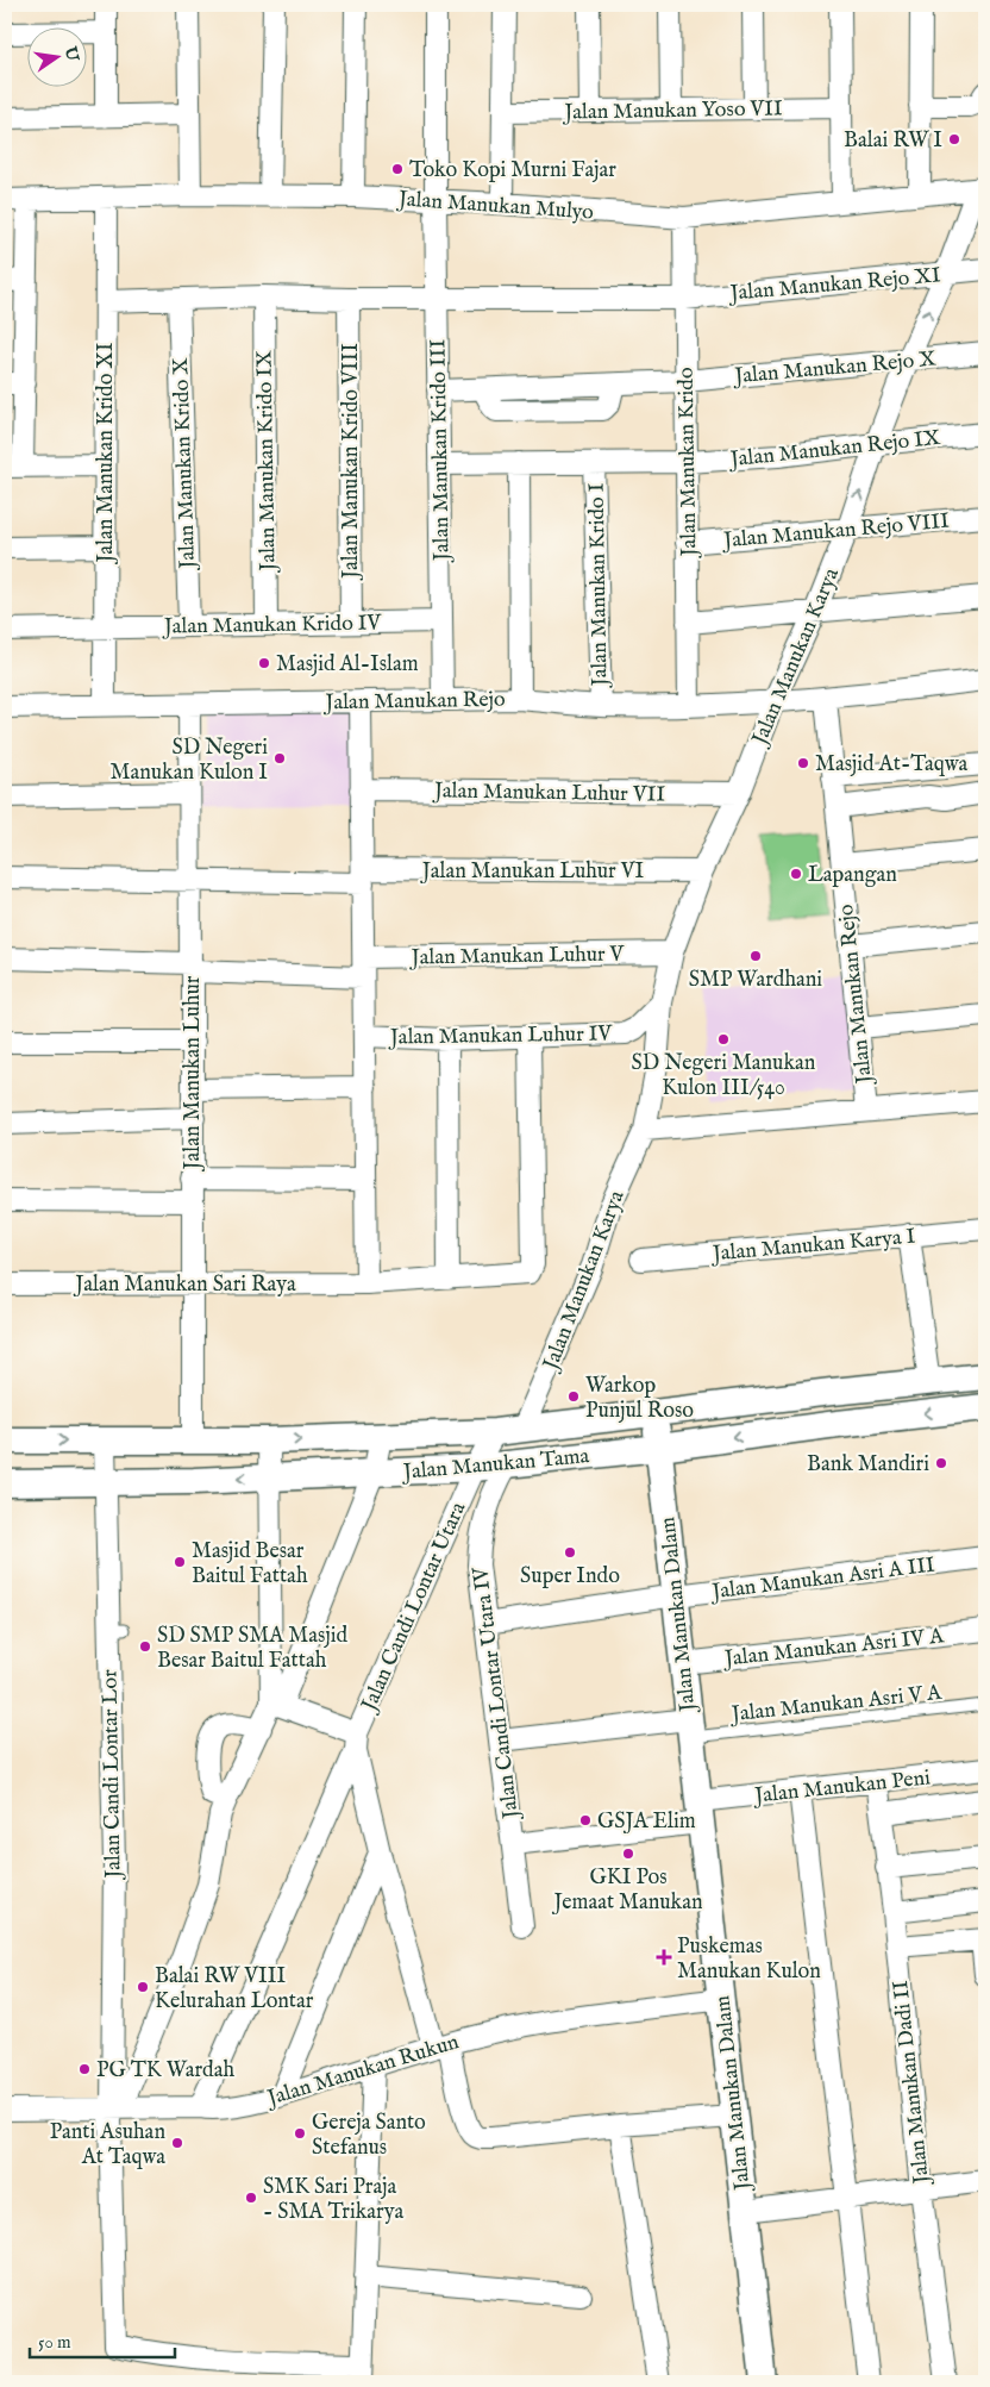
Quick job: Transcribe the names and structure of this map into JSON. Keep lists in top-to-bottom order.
{
  "streets": {
    "street": [
      "Jalan Manukan Yoso VII",
      "Jalan Manukan Mulyo",
      "Jalan Manukan Rejo XI",
      "Jalan Manukan Rejo X",
      "Jalan Manukan Rejo IX",
      "Jalan Manukan Krido III",
      "Jalan Manukan Krido XI",
      "Jalan Manukan Krido IX",
      "Jalan Manukan Krido VIII",
      "Jalan Manukan Krido",
      "Jalan Manukan Krido X",
      "Jalan Manukan Rejo VIII",
      "Jalan Manukan Krido I",
      "Jalan Manukan Krido IV",
      "Jalan Manukan Karya",
      "Jalan Manukan Rejo",
      "Jalan Manukan Luhur VII",
      "Jalan Manukan Luhur VI",
      "Jalan Manukan Luhur V",
      "Jalan Manukan Luhur IV",
      "Jalan Manukan Luhur",
      "Jalan Manukan Karya I",
      "Jalan Manukan Sari Raya",
      "Jalan Manukan Tama",
      "Jalan Manukan Asri A III",
      "Jalan Candi Lontar Utara",
      "Jalan Manukan Dalam",
      "Jalan Manukan Asri IV A",
      "Jalan Candi Lontar Utara IV",
      "Jalan Candi Lontar Lor",
      "Jalan Manukan Peni",
      "Jalan Manukan Rukun",
      "Jalan Manukan Dadi II"
    ],
    "lane": ["Jalan Manukan Asri V A"]
  },
  "crossings": [
    ["Jalan Manukan Mulyo", "Jalan Manukan Krido III"],
    ["Jalan Manukan Mulyo", "Jalan Manukan Krido XI"],
    ["Jalan Manukan Mulyo", "Jalan Manukan Krido"],
    ["Jalan Manukan Mulyo", "Jalan Manukan Karya"],
    ["Jalan Manukan Rejo XI", "Jalan Manukan Krido III"],
    ["Jalan Manukan Rejo XI", "Jalan Manukan Krido XI"],
    ["Jalan Manukan Rejo XI", "Jalan Manukan Krido IX"],
    ["Jalan Manukan Rejo XI", "Jalan Manukan Krido VIII"],
    ["Jalan Manukan Rejo XI", "Jalan Manukan Krido"],
    ["Jalan Manukan Rejo XI", "Jalan Manukan Krido X"],
    ["Jalan Manukan Rejo XI", "Jalan Manukan Karya"],
    ["Jalan Manukan Rejo X", "Jalan Manukan Krido III"],
    ["Jalan Manukan Rejo X", "Jalan Manukan Krido"],
    ["Jalan Manukan Rejo X", "Jalan Manukan Karya"],
    ["Jalan Manukan Rejo IX", "Jalan Manukan Krido III"],
    ["Jalan Manukan Rejo IX", "Jalan Manukan Krido"],
    ["Jalan Manukan Rejo IX", "Jalan Manukan Krido I"],
    ["Jalan Manukan Rejo IX", "Jalan Manukan Karya"],
    ["Jalan Manukan Krido III", "Jalan Manukan Krido IV"],
    ["Jalan Manukan Krido III", "Jalan Manukan Rejo"],
    ["Jalan Manukan Krido XI", "Jalan Manukan Krido IV"],
    ["Jalan Manukan Krido XI", "Jalan Manukan Rejo"],
    ["Jalan Manukan Krido IX", "Jalan Manukan Krido IV"],
    ["Jalan Manukan Krido VIII", "Jalan Manukan Krido IV"],
    ["Jalan Manukan Krido", "Jalan Manukan Rejo VIII"],
    ["Jalan Manukan Krido", "Jalan Manukan Rejo"],
    ["Jalan Manukan Krido X", "Jalan Manukan Krido IV"],
    ["Jalan Manukan Rejo VIII", "Jalan Manukan Karya"],
    ["Jalan Manukan Krido I", "Jalan Manukan Rejo"],
    ["Jalan Manukan Karya", "Jalan Manukan Rejo"],
    ["Jalan Manukan Karya", "Jalan Manukan Luhur VII"],
    ["Jalan Manukan Karya", "Jalan Manukan Luhur VI"],
    ["Jalan Manukan Karya", "Jalan Manukan Luhur V"],
    ["Jalan Manukan Karya", "Jalan Manukan Luhur IV"],
    ["Jalan Manukan Karya", "Jalan Manukan Tama"],
    ["Jalan Manukan Rejo", "Jalan Manukan Luhur"],
    ["Jalan Manukan Luhur VI", "Jalan Manukan Luhur"],
    ["Jalan Manukan Luhur V", "Jalan Manukan Luhur"],
    ["Jalan Manukan Luhur IV", "Jalan Manukan Sari Raya"],
    ["Jalan Manukan Luhur", "Jalan Manukan Sari Raya"],
    ["Jalan Manukan Luhur", "Jalan Manukan Tama"],
    ["Jalan Manukan Tama", "Jalan Candi Lontar Utara"],
    ["Jalan Manukan Tama", "Jalan Manukan Dalam"],
    ["Jalan Manukan Tama", "Jalan Candi Lontar Utara IV"],
    ["Jalan Manukan Tama", "Jalan Candi Lontar Lor"],
    ["Jalan Manukan Asri A III", "Jalan Manukan Dalam"],
    ["Jalan Manukan Asri A III", "Jalan Candi Lontar Utara IV"],
    ["Jalan Candi Lontar Utara", "Jalan Manukan Rukun"],
    ["Jalan Manukan Dalam", "Jalan Manukan Asri IV A"],
    ["Jalan Manukan Dalam", "Jalan Manukan Asri V A"],
    ["Jalan Manukan Dalam", "Jalan Manukan Peni"],
    ["Jalan Manukan Dalam", "Jalan Manukan Rukun"],
    ["Jalan Candi Lontar Utara IV", "Jalan Manukan Peni"],
    ["Jalan Candi Lontar Lor", "Jalan Manukan Rukun"],
    ["Jalan Manukan Peni", "Jalan Manukan Dadi II"]
  ],
  "places": {
    "other": [
      "Balai RW I",
      "Toko Kopi Murni Fajar",
      "Masjid Al-Islam",
      "SD Negeri Manukan Kulon I",
      "Masjid At-Taqwa",
      "Lapangan",
      "SMP Wardhani",
      "SD Negeri Manukan Kulon III/540",
      "Warkop Punjul Roso",
      "Bank Mandiri",
      "Super Indo",
      "Masjid Besar Baitul Fattah",
      "SD SMP SMA Masjid Besar Baitul Fattah",
      "GSJA Elim",
      "GKI Pos Jemaat Manukan",
      "Balai RW VIII Kelurahan Lontar",
      "PG TK Wardah",
      "Gereja Santo Stefanus",
      "Panti Asuhan At Taqwa",
      "SMK Sari Praja - SMA Trikarya"
    ],
    "health": ["Puskemas Manukan Kulon"]
  },
  "scale_bar": "50 m",
  "north": "right"
}
